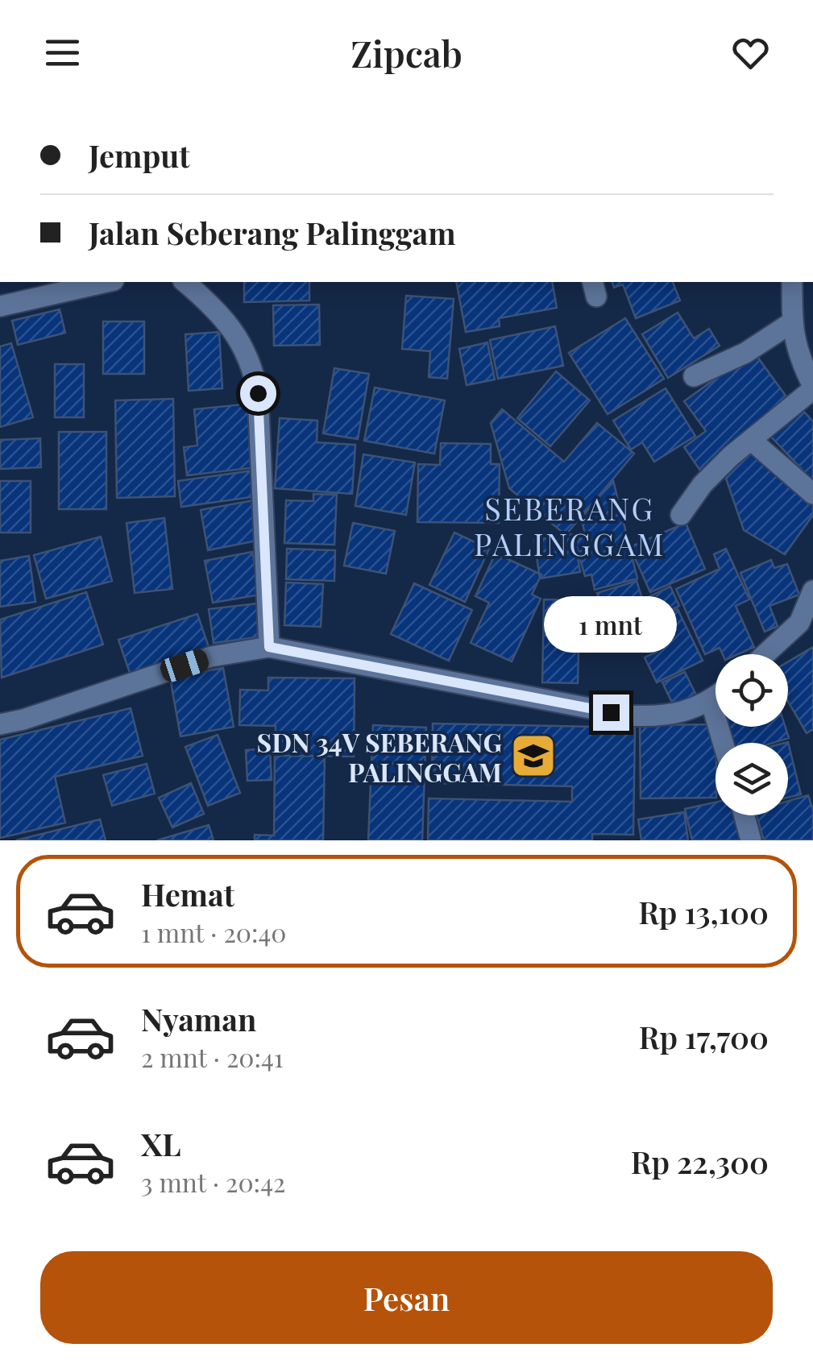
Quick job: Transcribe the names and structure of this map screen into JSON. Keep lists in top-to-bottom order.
{
  "districts": ["SEBERANG PALINGGAM"],
  "places": {
    "school or university": ["SDN 34V SEBERANG PALINGGAM"]
  },
  "page": {
    "header": "Zipcab",
    "banner": ["Jemput", "Jalan Seberang Palinggam"],
    "bubble": "1 mnt",
    "list": [
      {
        "name": "Hemat",
        "note": "1 mnt · 20:40",
        "value": "Rp 13,100"
      },
      {
        "name": "Nyaman",
        "note": "2 mnt · 20:41",
        "value": "Rp 17,700"
      },
      {
        "name": "XL",
        "note": "3 mnt · 20:42",
        "value": "Rp 22,300"
      }
    ],
    "buttons": "Pesan"
  }
}
